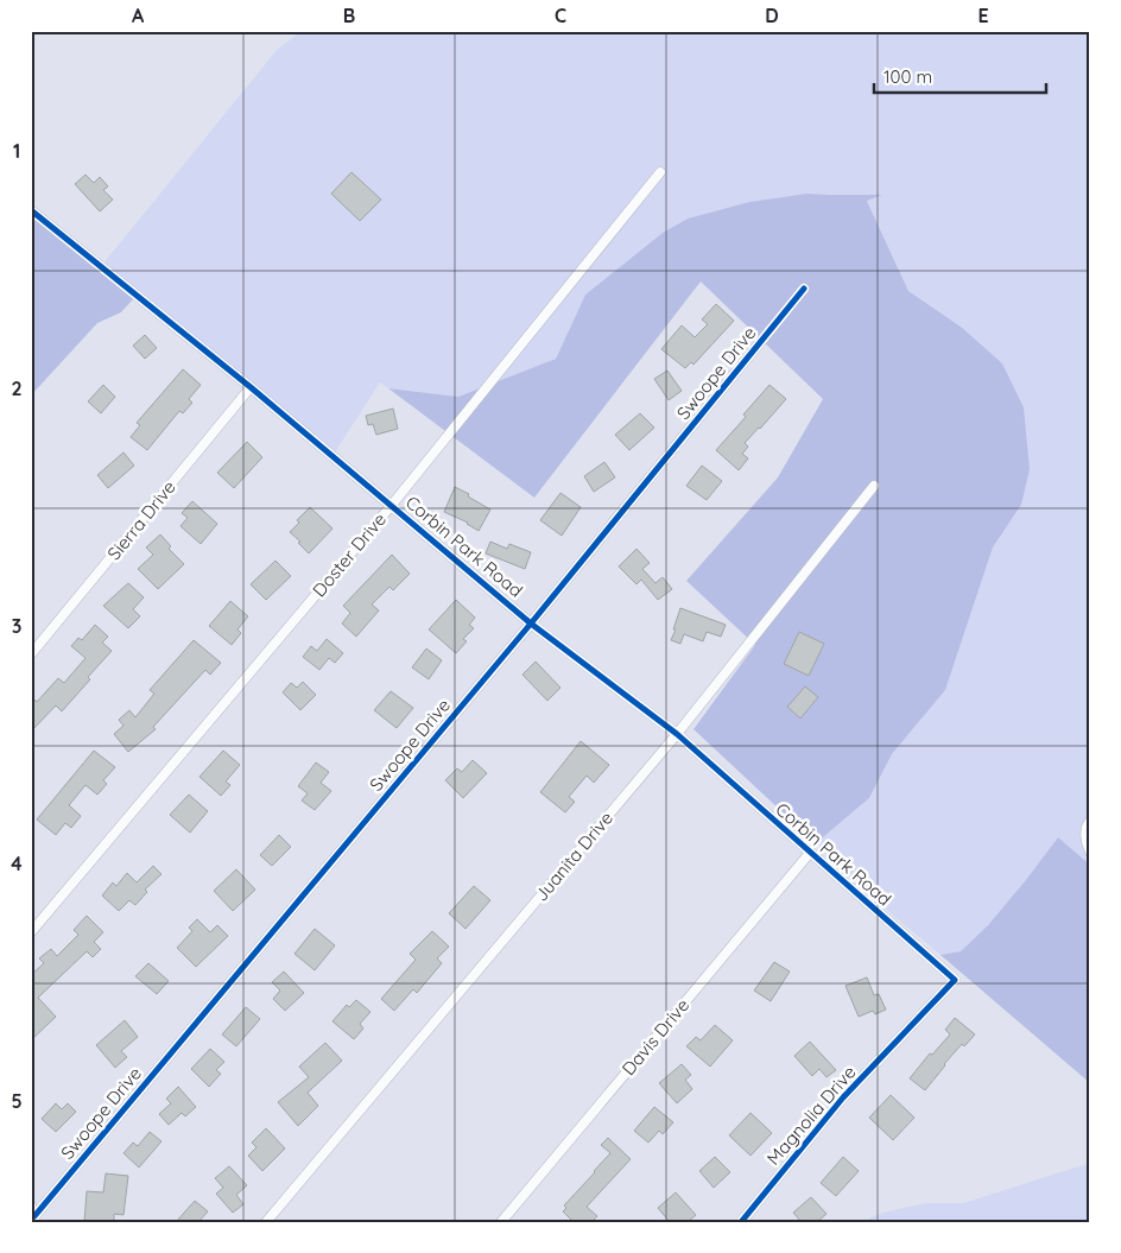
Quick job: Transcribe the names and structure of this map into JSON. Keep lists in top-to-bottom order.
{
  "streets": {
    "street": [
      "Swoope Drive",
      "Sierra Drive",
      "Corbin Park Road",
      "Doster Drive",
      "Juanita Drive",
      "Davis Drive",
      "Magnolia Drive"
    ]
  },
  "crossings": [
    ["Swoope Drive", "Corbin Park Road"],
    ["Sierra Drive", "Corbin Park Road"],
    ["Corbin Park Road", "Doster Drive"],
    ["Corbin Park Road", "Juanita Drive"],
    ["Corbin Park Road", "Davis Drive"],
    ["Corbin Park Road", "Magnolia Drive"]
  ],
  "scale_bar": "100 m",
  "grid": {
    "columns": [
      "A",
      "B",
      "C",
      "D",
      "E"
    ],
    "rows": [
      "1",
      "2",
      "3",
      "4",
      "5"
    ]
  }
}
